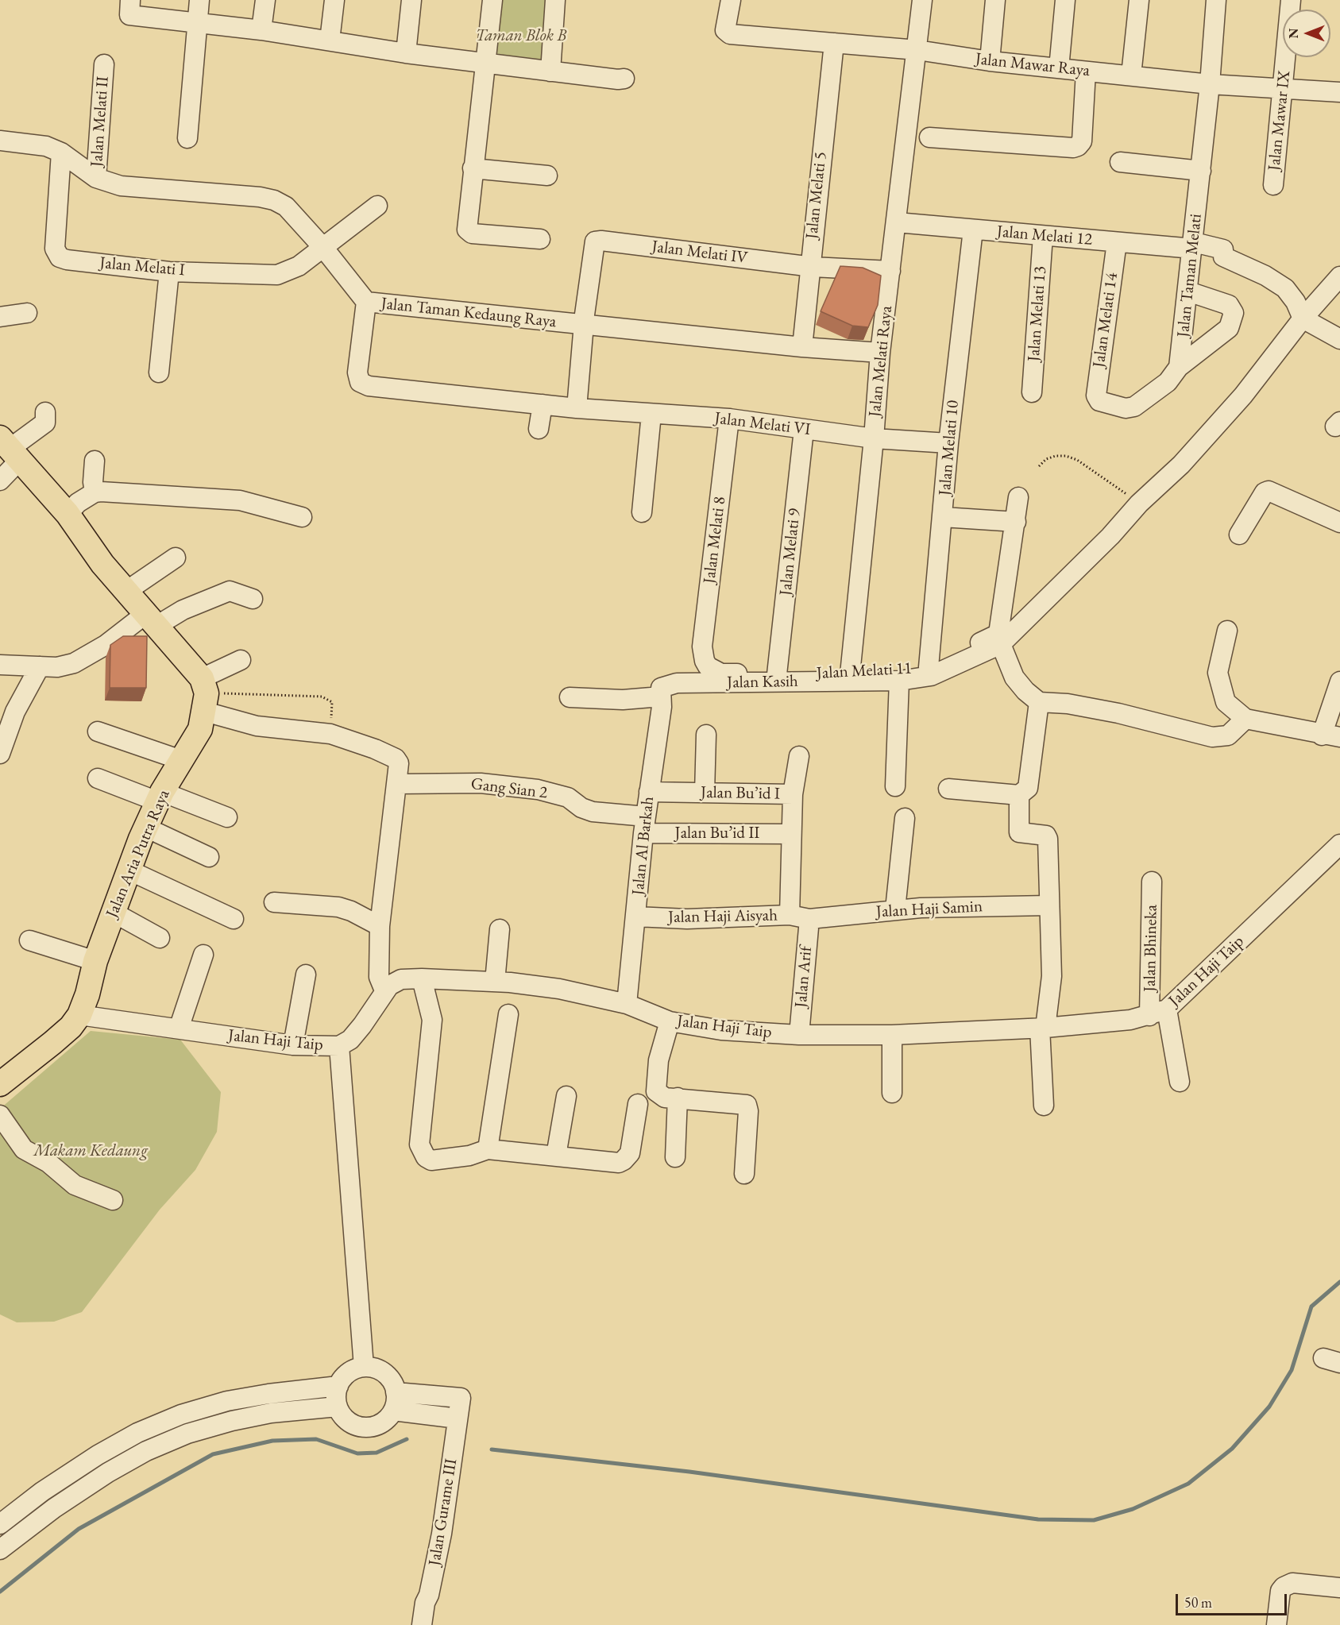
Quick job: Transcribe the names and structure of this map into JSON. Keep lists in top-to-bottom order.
{
  "streets": {
    "main road": ["Jalan Aria Putra Raya"],
    "street": [
      "Jalan Mawar Raya",
      "Jalan Mawar IX",
      "Jalan Melati II",
      "Jalan Melati 5",
      "Jalan Melati 12",
      "Jalan Melati IV",
      "Jalan Melati I",
      "Jalan Taman Melati",
      "Jalan Taman Kedaung Raya",
      "Jalan Melati 13",
      "Jalan Melati 14",
      "Jalan Melati Raya",
      "Jalan Melati VI",
      "Jalan Melati 10",
      "Jalan Melati 8",
      "Jalan Melati 9",
      "Jalan Melati 11",
      "Jalan Kasih",
      "Gang Sian 2",
      "Jalan Bu’id I",
      "Jalan Bu’id II",
      "Jalan Al Barkah",
      "Jalan Haji Samin",
      "Jalan Haji Aisyah",
      "Jalan Bhineka",
      "Jalan Haji Taip",
      "Jalan Arif",
      "Jalan Gurame III"
    ]
  },
  "crossings": [
    ["Jalan Mawar Raya", "Jalan Mawar IX"],
    ["Jalan Mawar Raya", "Jalan Melati 5"],
    ["Jalan Mawar Raya", "Jalan Taman Melati"],
    ["Jalan Mawar Raya", "Jalan Melati Raya"],
    ["Jalan Melati II", "Jalan Taman Kedaung Raya"],
    ["Jalan Melati 5", "Jalan Melati IV"],
    ["Jalan Melati 5", "Jalan Taman Kedaung Raya"],
    ["Jalan Melati 12", "Jalan Taman Melati"],
    ["Jalan Melati 12", "Jalan Melati 13"],
    ["Jalan Melati 12", "Jalan Melati 14"],
    ["Jalan Melati 12", "Jalan Melati Raya"],
    ["Jalan Melati 12", "Jalan Melati 10"],
    ["Jalan Melati IV", "Jalan Taman Kedaung Raya"],
    ["Jalan Melati IV", "Jalan Melati Raya"],
    ["Jalan Melati I", "Jalan Taman Kedaung Raya"],
    ["Jalan Taman Melati", "Jalan Melati 14"],
    ["Jalan Taman Kedaung Raya", "Jalan Melati Raya"],
    ["Jalan Taman Kedaung Raya", "Jalan Melati VI"],
    ["Jalan Melati Raya", "Jalan Melati VI"],
    ["Jalan Melati Raya", "Jalan Melati 11"],
    ["Jalan Melati VI", "Jalan Melati 10"],
    ["Jalan Melati VI", "Jalan Melati 8"],
    ["Jalan Melati VI", "Jalan Melati 9"],
    ["Jalan Melati 10", "Jalan Melati 11"],
    ["Jalan Melati 8", "Jalan Melati 11"],
    ["Jalan Melati 9", "Jalan Melati 11"],
    ["Jalan Kasih", "Jalan Al Barkah"],
    ["Gang Sian 2", "Jalan Bu’id II"],
    ["Gang Sian 2", "Jalan Al Barkah"],
    ["Jalan Bu’id I", "Jalan Al Barkah"],
    ["Jalan Bu’id II", "Jalan Al Barkah"],
    ["Jalan Al Barkah", "Jalan Haji Aisyah"],
    ["Jalan Al Barkah", "Jalan Haji Taip"],
    ["Jalan Aria Putra Raya", "Jalan Haji Taip"],
    ["Jalan Haji Samin", "Jalan Haji Aisyah"],
    ["Jalan Haji Samin", "Jalan Arif"],
    ["Jalan Haji Aisyah", "Jalan Arif"],
    ["Jalan Bhineka", "Jalan Haji Taip"],
    ["Jalan Haji Taip", "Jalan Arif"]
  ],
  "parks": ["Taman Blok B", "Makam Kedaung"],
  "scale_bar": "50 m",
  "north": "left"
}
